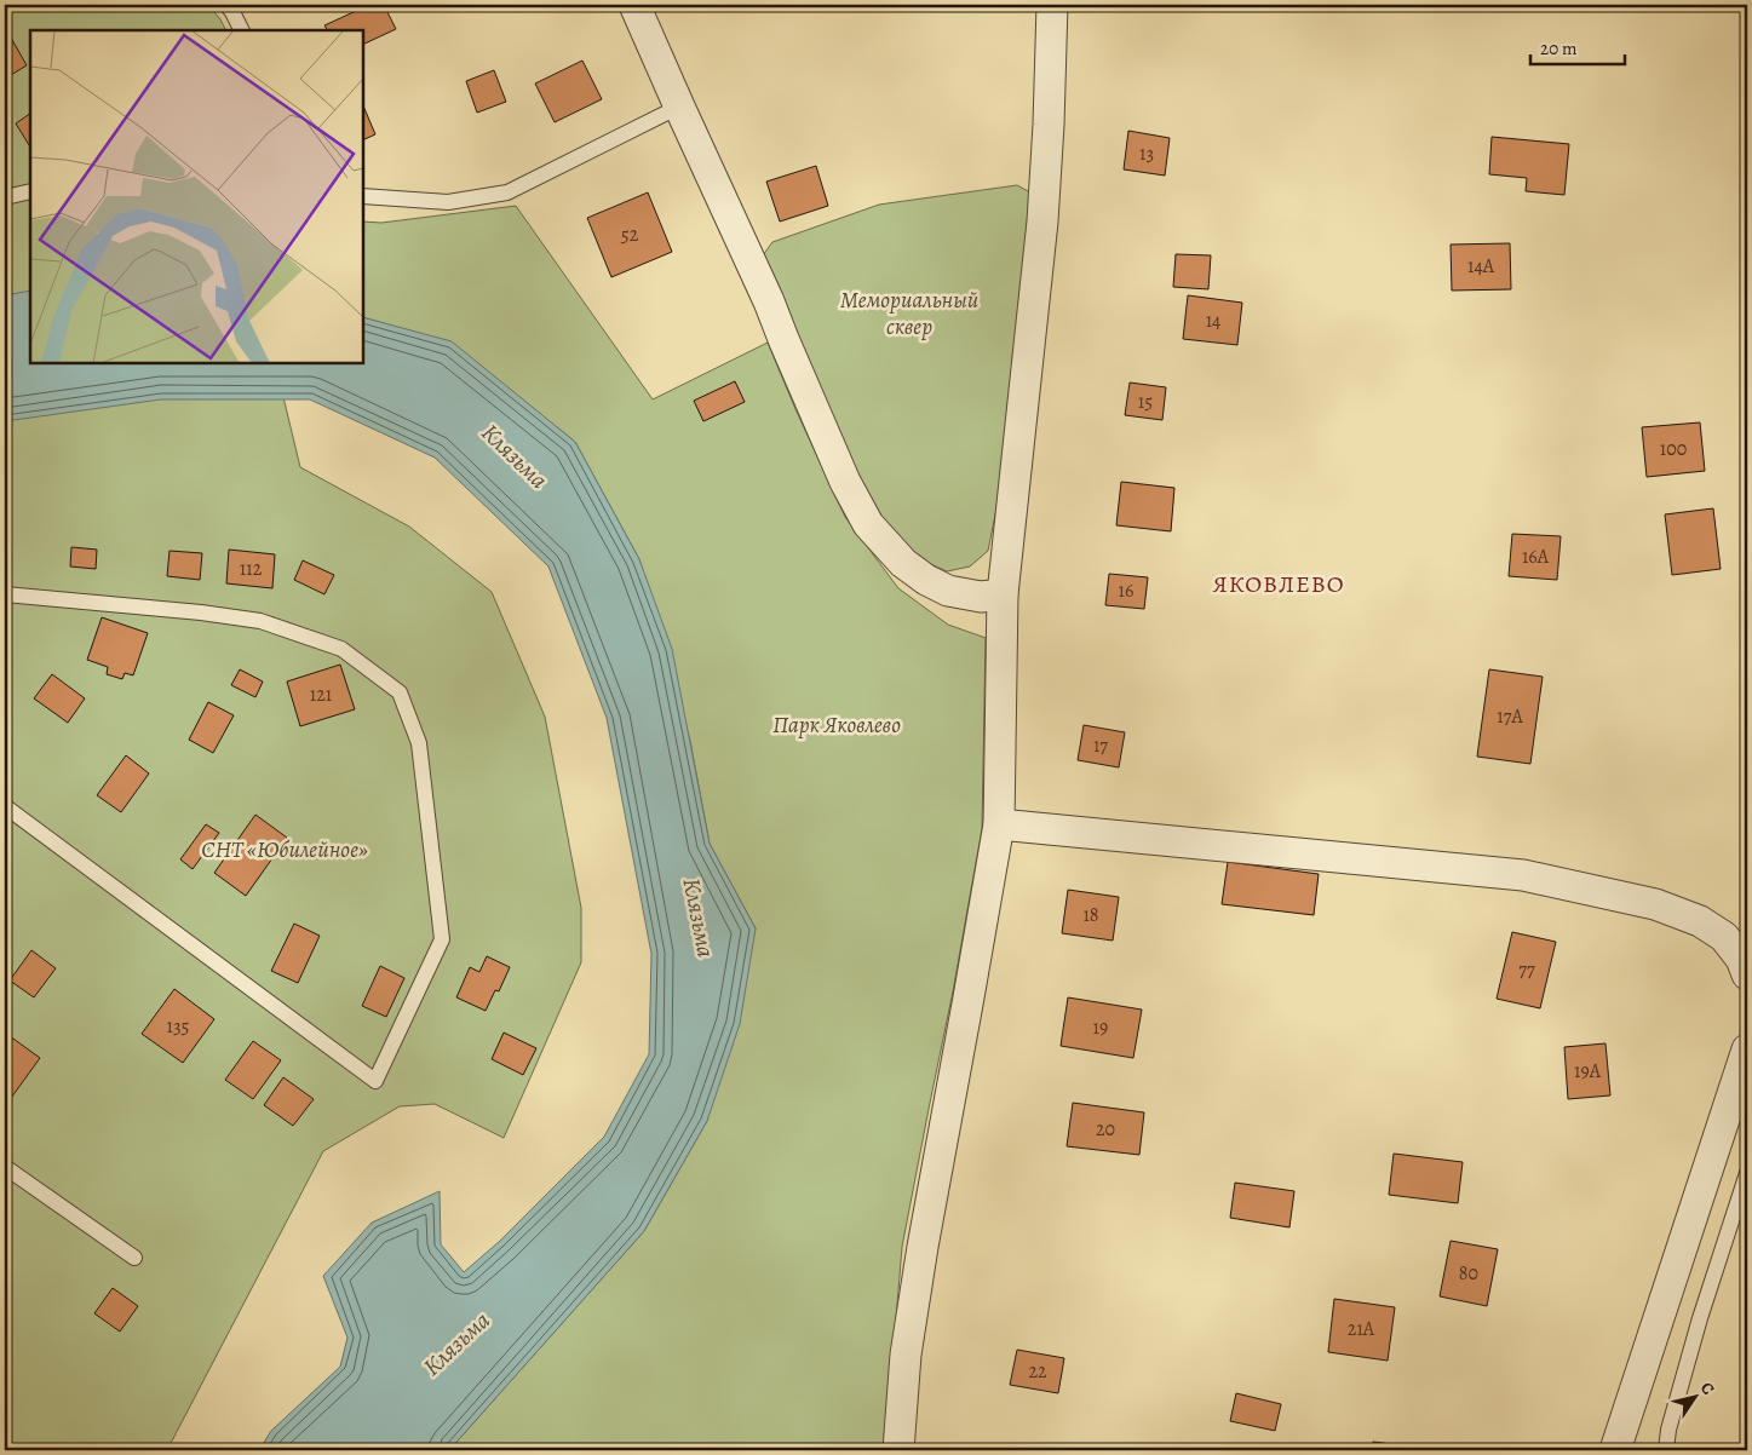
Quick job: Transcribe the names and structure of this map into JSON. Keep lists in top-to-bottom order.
{
  "districts": ["ЯКОВЛЕВО"],
  "water": ["Клязьма"],
  "parks": ["Мемориальный сквер", "Парк Яковлево", "СНТ «Юбилейное»"],
  "house_numbers": [
    "13",
    "52",
    "14А",
    "14",
    "15",
    "100",
    "16А",
    "112",
    "16",
    "121",
    "17А",
    "17",
    "18",
    "77",
    "135",
    "19",
    "19А",
    "20",
    "80",
    "21А",
    "22"
  ],
  "scale_bar": "20 m",
  "north": "top right"
}
